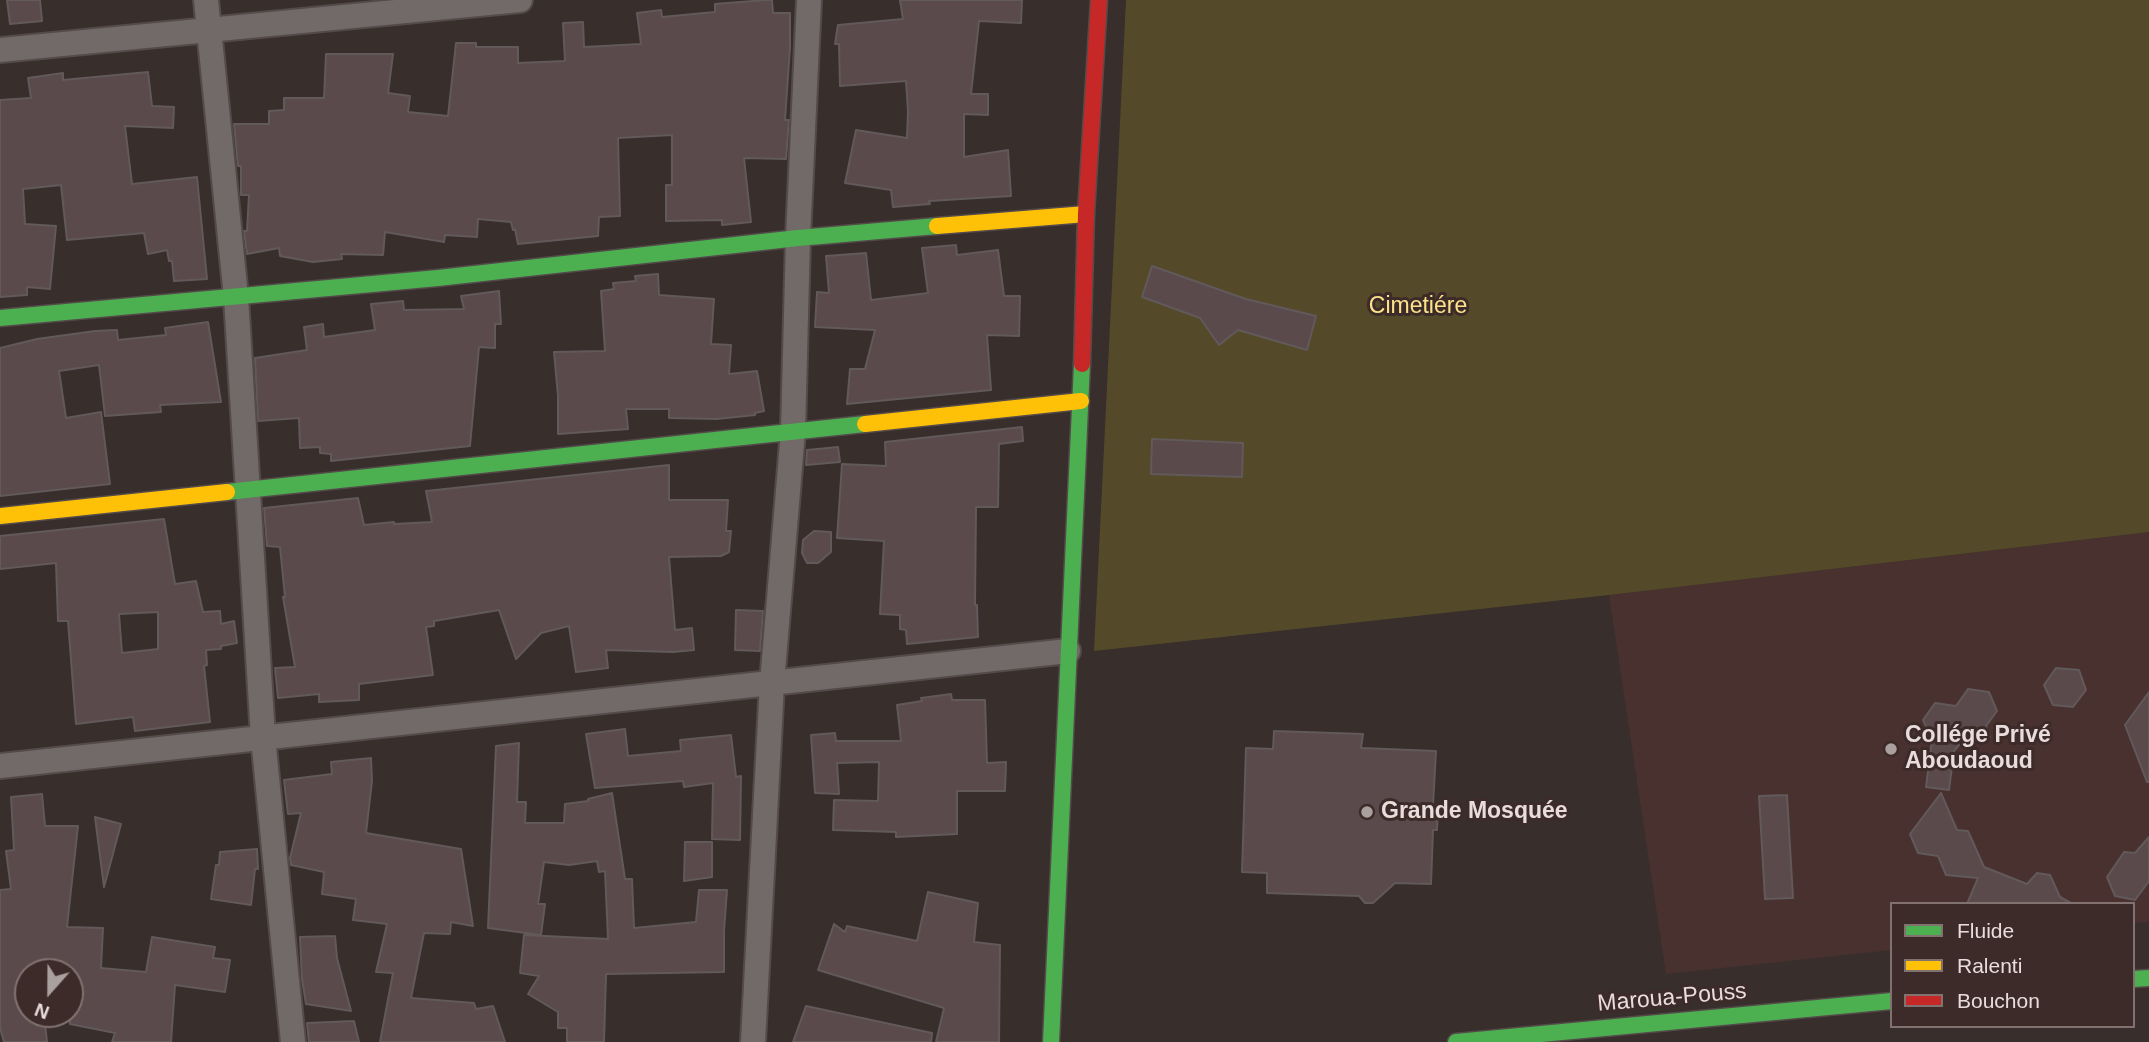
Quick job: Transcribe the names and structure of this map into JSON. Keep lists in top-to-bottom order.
{
  "streets": {
    "street": ["Maroua-Pouss"]
  },
  "parks": ["Cimetiére"],
  "places": ["Collége Privé Aboudaoud", "Grande Mosquée"],
  "legend": ["Fluide", "Ralenti", "Bouchon"],
  "north": "bottom"
}
